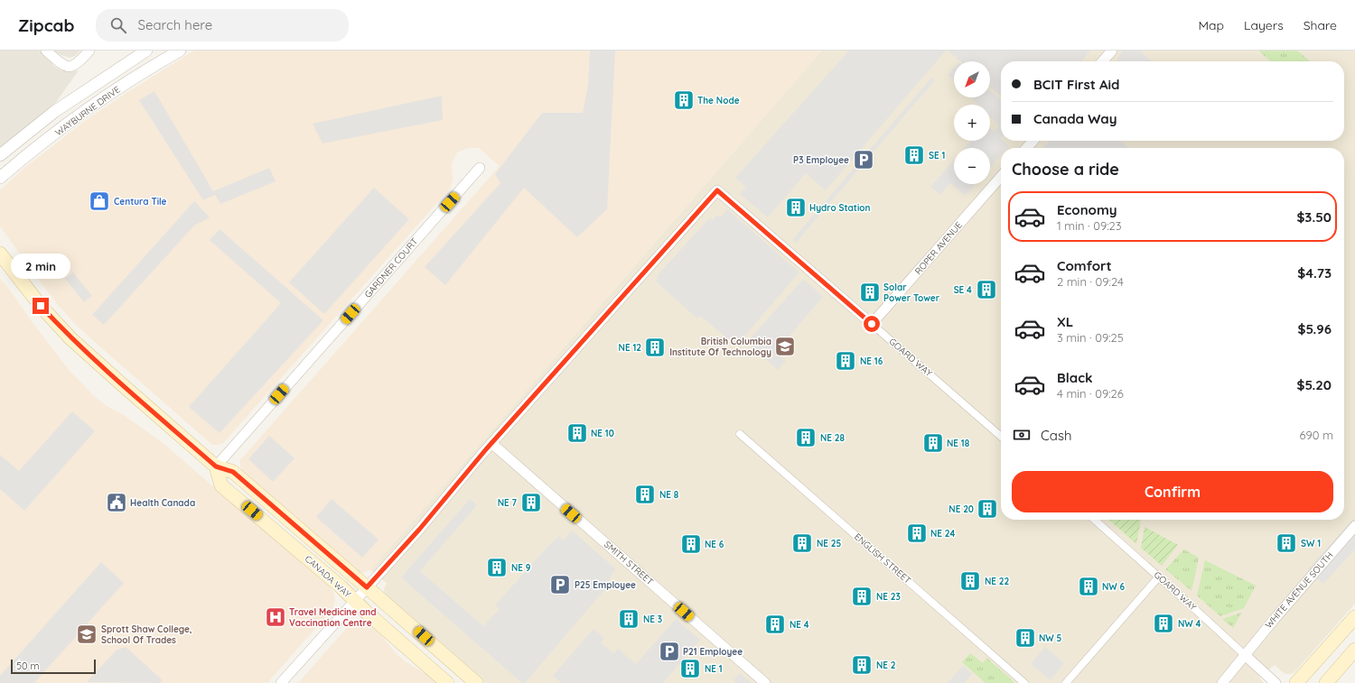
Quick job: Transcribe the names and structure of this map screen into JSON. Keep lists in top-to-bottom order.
{
  "streets": {
    "main road": ["CANADA WAY"],
    "street": [
      "WAYBURNE DRIVE",
      "ROPER AVENUE",
      "GARDNER COURT",
      "GOARD WAY",
      "ENGLISH STREET",
      "SMITH STREET",
      "WHITE AVENUE SOUTH"
    ]
  },
  "crossings": [
    ["ROPER AVENUE", "GOARD WAY"],
    ["GARDNER COURT", "CANADA WAY"],
    ["GOARD WAY", "SMITH STREET"],
    ["GOARD WAY", "WHITE AVENUE SOUTH"]
  ],
  "places": {
    "building": [
      "The Node",
      "SE 1",
      "Hydro Station",
      "SE 4",
      "Solar Power Tower",
      "NE 12",
      "NE 16",
      "NE 10",
      "NE 28",
      "NE 18",
      "NE 8",
      "NE 7",
      "NE 20",
      "NE 24",
      "NE 25",
      "SW 1",
      "NE 6",
      "NE 9",
      "NE 22",
      "NW 6",
      "NE 23",
      "NE 3",
      "NW 4",
      "NE 4",
      "NW 5",
      "NE 2",
      "NE 1"
    ],
    "parking": ["P3 Employee", "P25 Employee", "P21 Employee"],
    "shop": ["Centura Tile"],
    "school or university": ["British Columbia Institute Of Technology", "Sprott Shaw College, School Of Trades"],
    "public building": ["Health Canada"],
    "hospital": ["Travel Medicine and Vaccination Centre"]
  },
  "scale_bar": "50 m",
  "north": "bottom left",
  "page": {
    "header": "Zipcab",
    "search": "Search here",
    "nav": ["Map", "Layers", "Share"],
    "map_buttons": ["+", "−"],
    "banner": ["BCIT First Aid", "Canada Way"],
    "heading": "Choose a ride",
    "list": [
      {
        "name": "Economy",
        "note": "1 min · 09:23",
        "value": "$3.50"
      },
      {
        "name": "Comfort",
        "note": "2 min · 09:24",
        "value": "$4.73"
      },
      {
        "name": "XL",
        "note": "3 min · 09:25",
        "value": "$5.96"
      },
      {
        "name": "Black",
        "note": "4 min · 09:26",
        "value": "$5.20"
      }
    ],
    "bubble": "2 min",
    "pay": ["Cash", "690 m"],
    "buttons": "Confirm",
    "scale": "50 m"
  }
}
